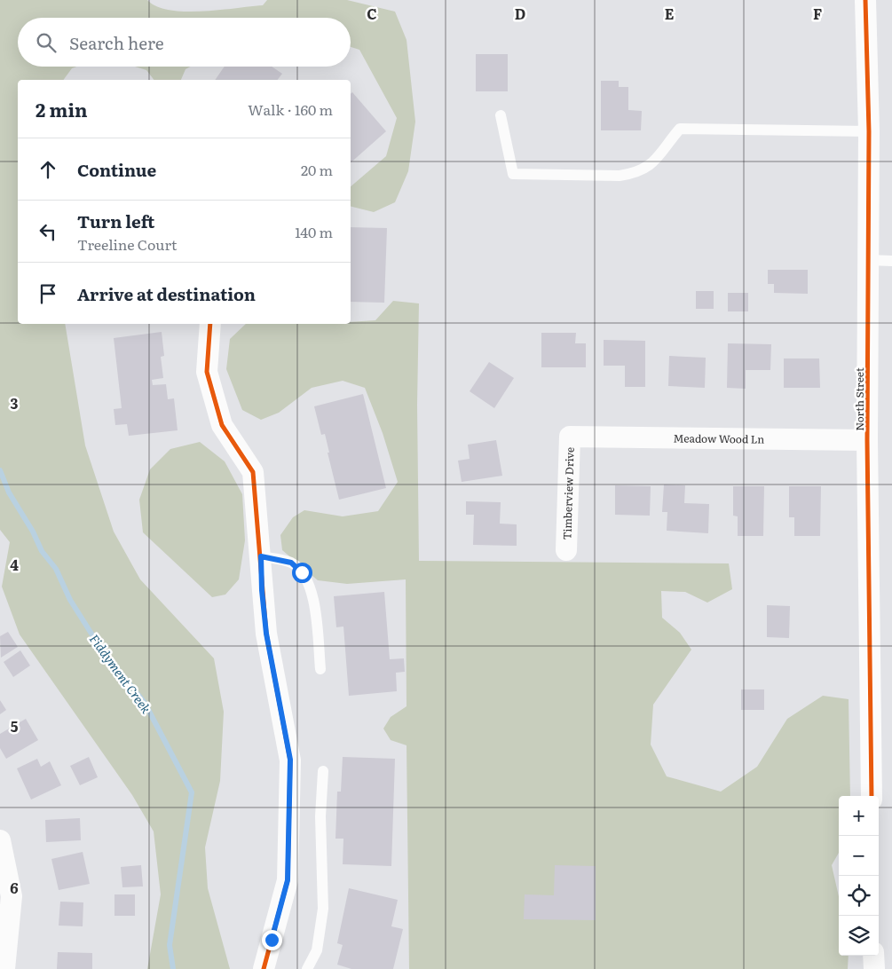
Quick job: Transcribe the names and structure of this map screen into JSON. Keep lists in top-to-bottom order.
{
  "streets": {
    "street": ["North Street", "Meadow Wood Ln", "Timberview Drive"]
  },
  "crossings": [
    ["North Street", "Meadow Wood Ln"],
    ["Meadow Wood Ln", "Timberview Drive"]
  ],
  "water": ["Fiddyment Creek"],
  "page": {
    "search": "Search here",
    "heading": ["2 min", "Walk · 160 m"],
    "list": [
      ["Continue", "20 m"],
      ["Turn left", "Treeline Court", "140 m"],
      "Arrive at destination"
    ],
    "map_buttons": ["+", "−"]
  },
  "grid": {
    "columns": [
      "C",
      "D",
      "E",
      "F"
    ],
    "rows": [
      "3",
      "4",
      "5",
      "6"
    ]
  }
}
